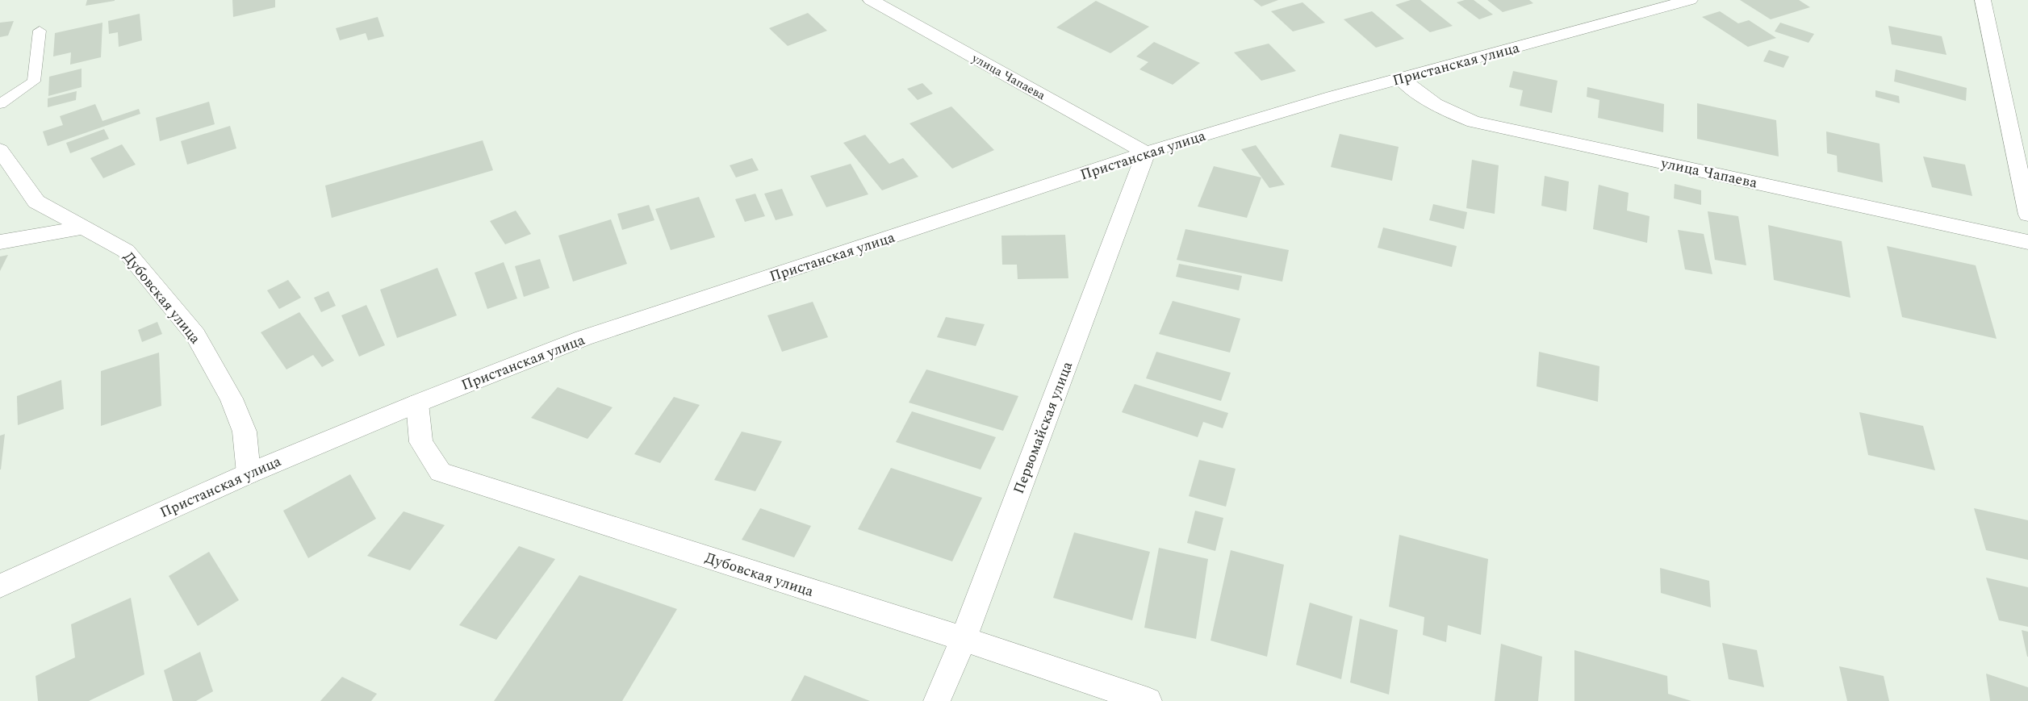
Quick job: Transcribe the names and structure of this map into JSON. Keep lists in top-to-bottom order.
{
  "streets": {
    "street": [
      "Пристанская улица",
      "улица Чапаева",
      "Дубовская улица",
      "Первомайская улица"
    ]
  },
  "crossings": [
    ["Пристанская улица", "улица Чапаева"],
    ["Пристанская улица", "Дубовская улица"],
    ["Пристанская улица", "Первомайская улица"],
    ["улица Чапаева", "Первомайская улица"],
    ["Дубовская улица", "Первомайская улица"]
  ]
}
